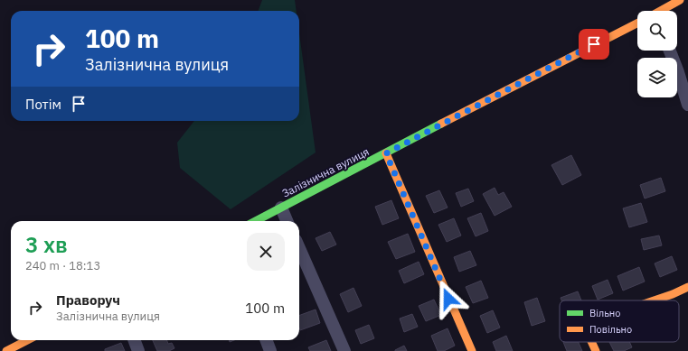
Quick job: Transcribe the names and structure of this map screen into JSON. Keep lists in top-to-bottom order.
{
  "streets": {
    "street": ["Залізнична вулиця"]
  },
  "legend": ["Вільно", "Повільно"],
  "page": {
    "turn": ["100 m", "Залізнична вулиця"],
    "then": "Потім",
    "heading": ["3 хв", "240 m · 18:13"],
    "list": [
      {
        "name": "Праворуч",
        "note": "Залізнична вулиця",
        "value": "100 m"
      }
    ]
  }
}
